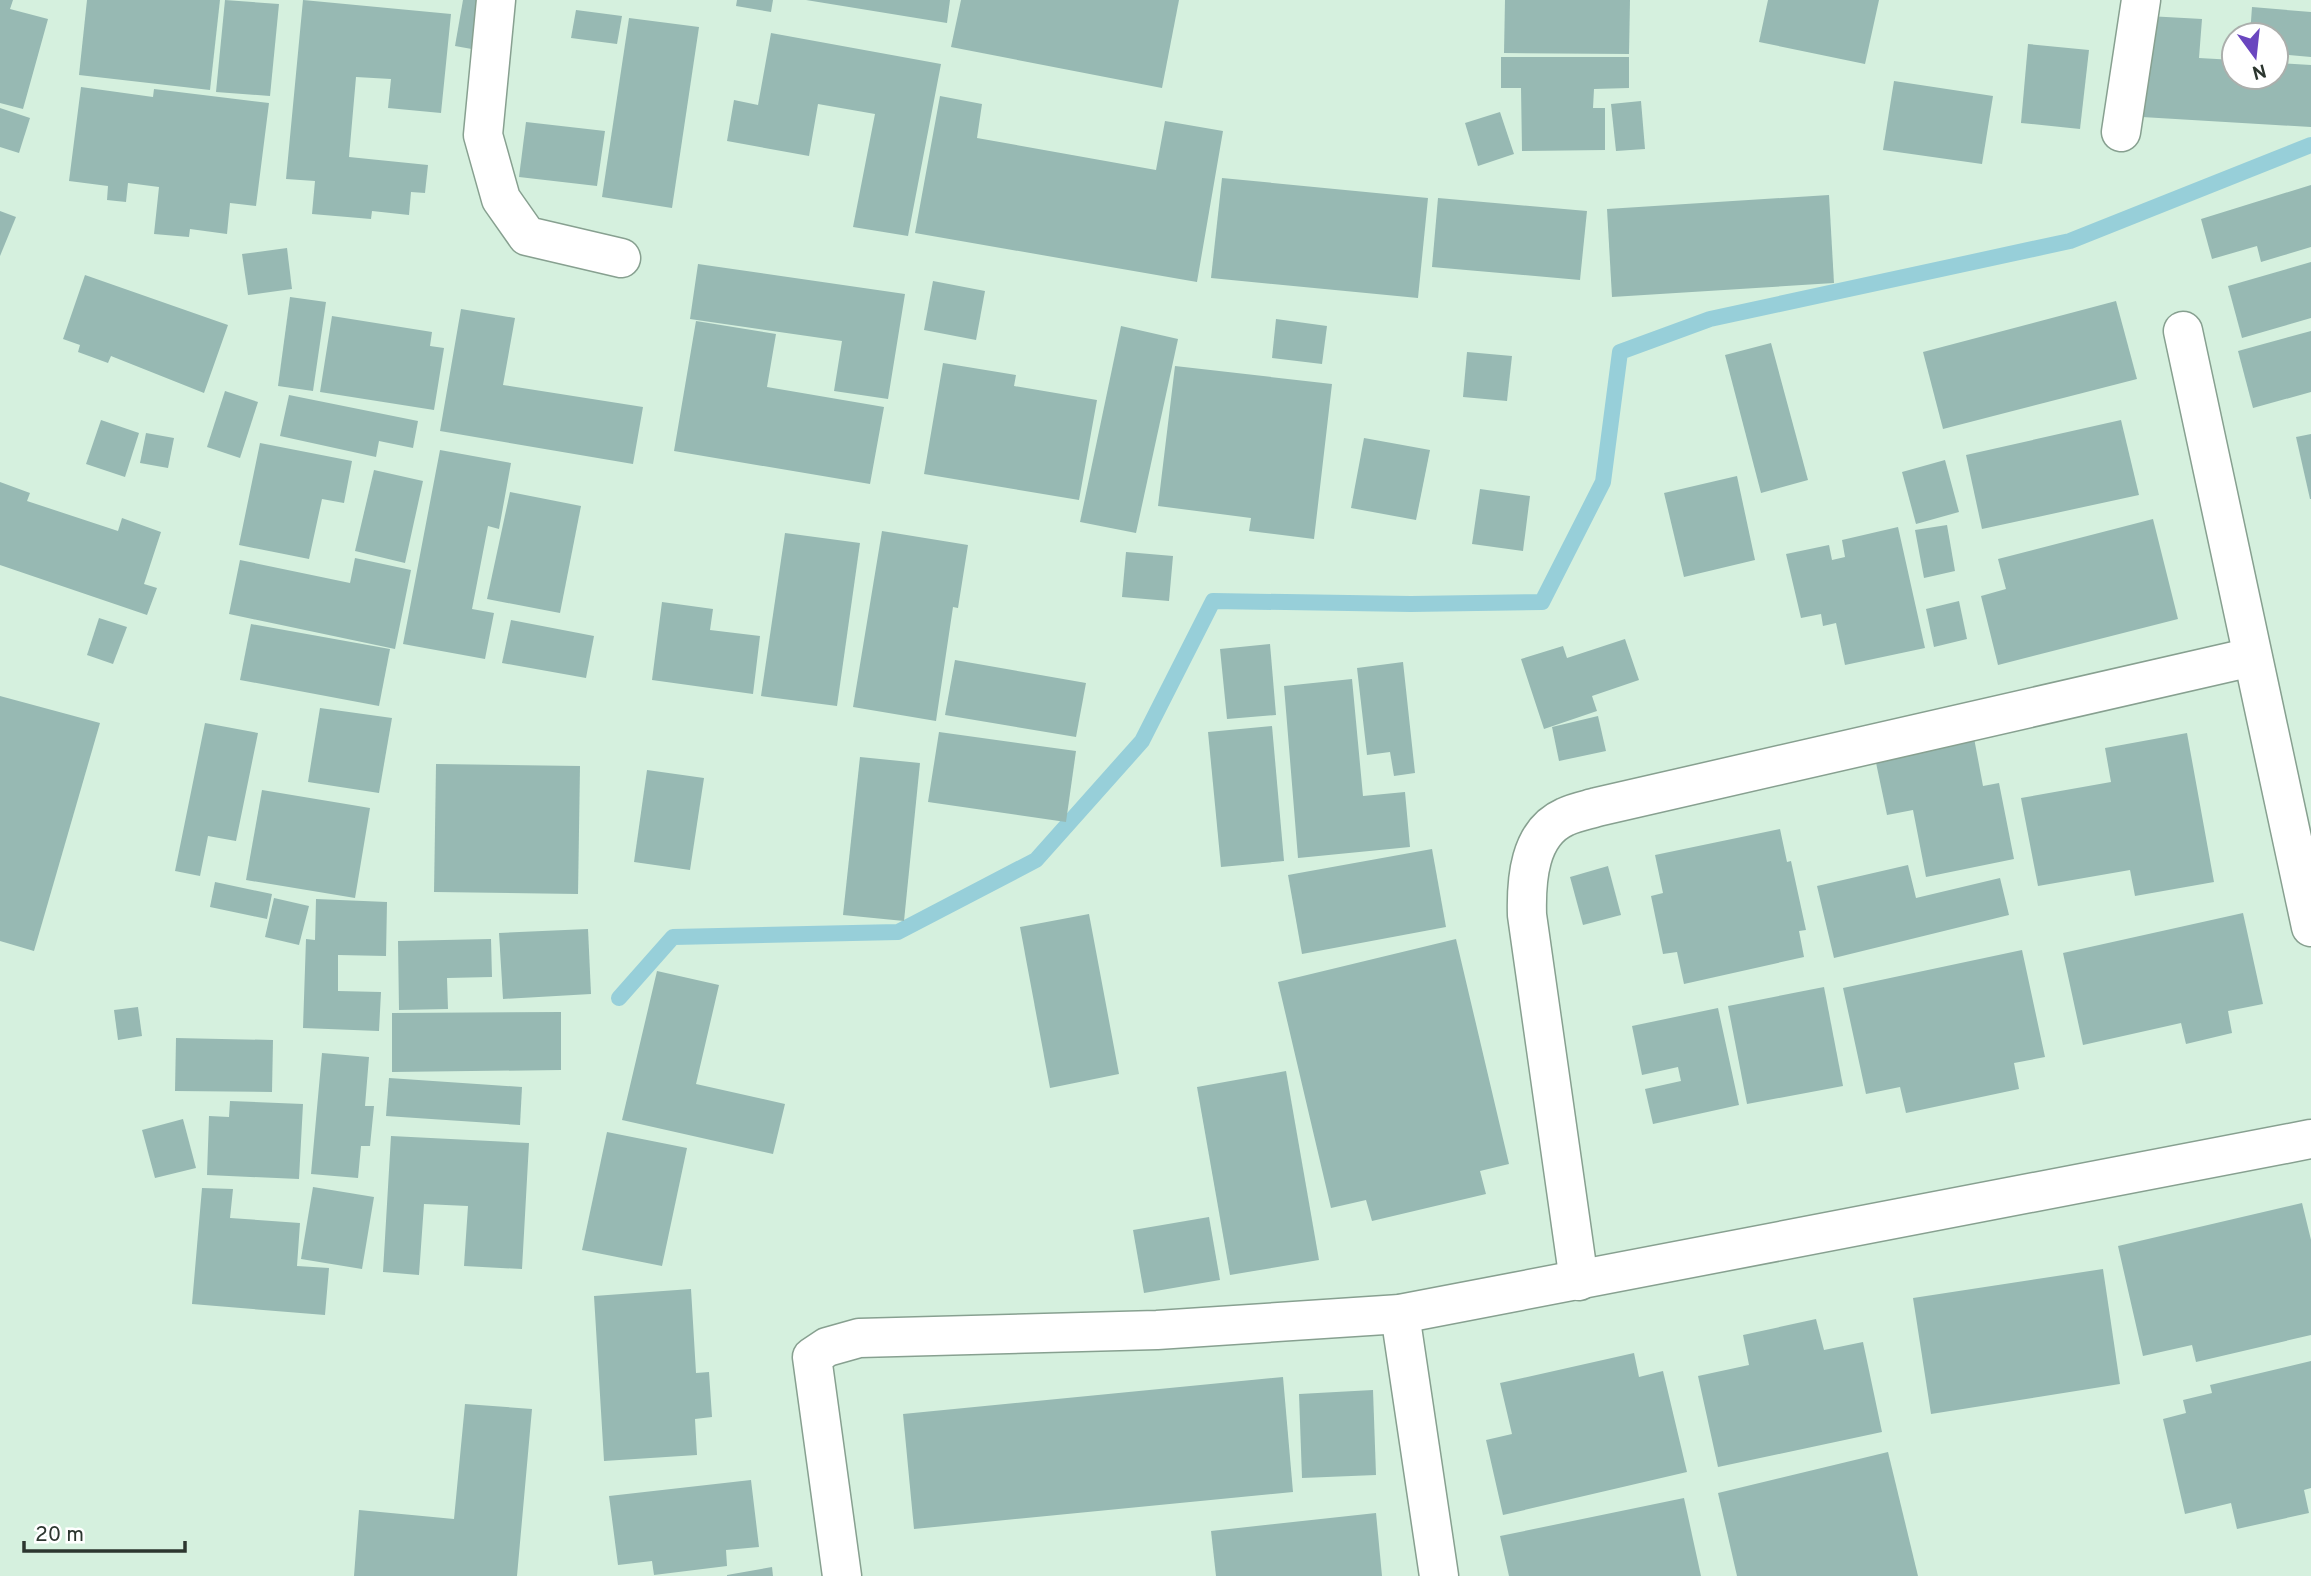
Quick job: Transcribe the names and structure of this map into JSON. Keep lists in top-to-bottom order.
{
  "scale_bar": "20 m",
  "north": "bottom"
}
